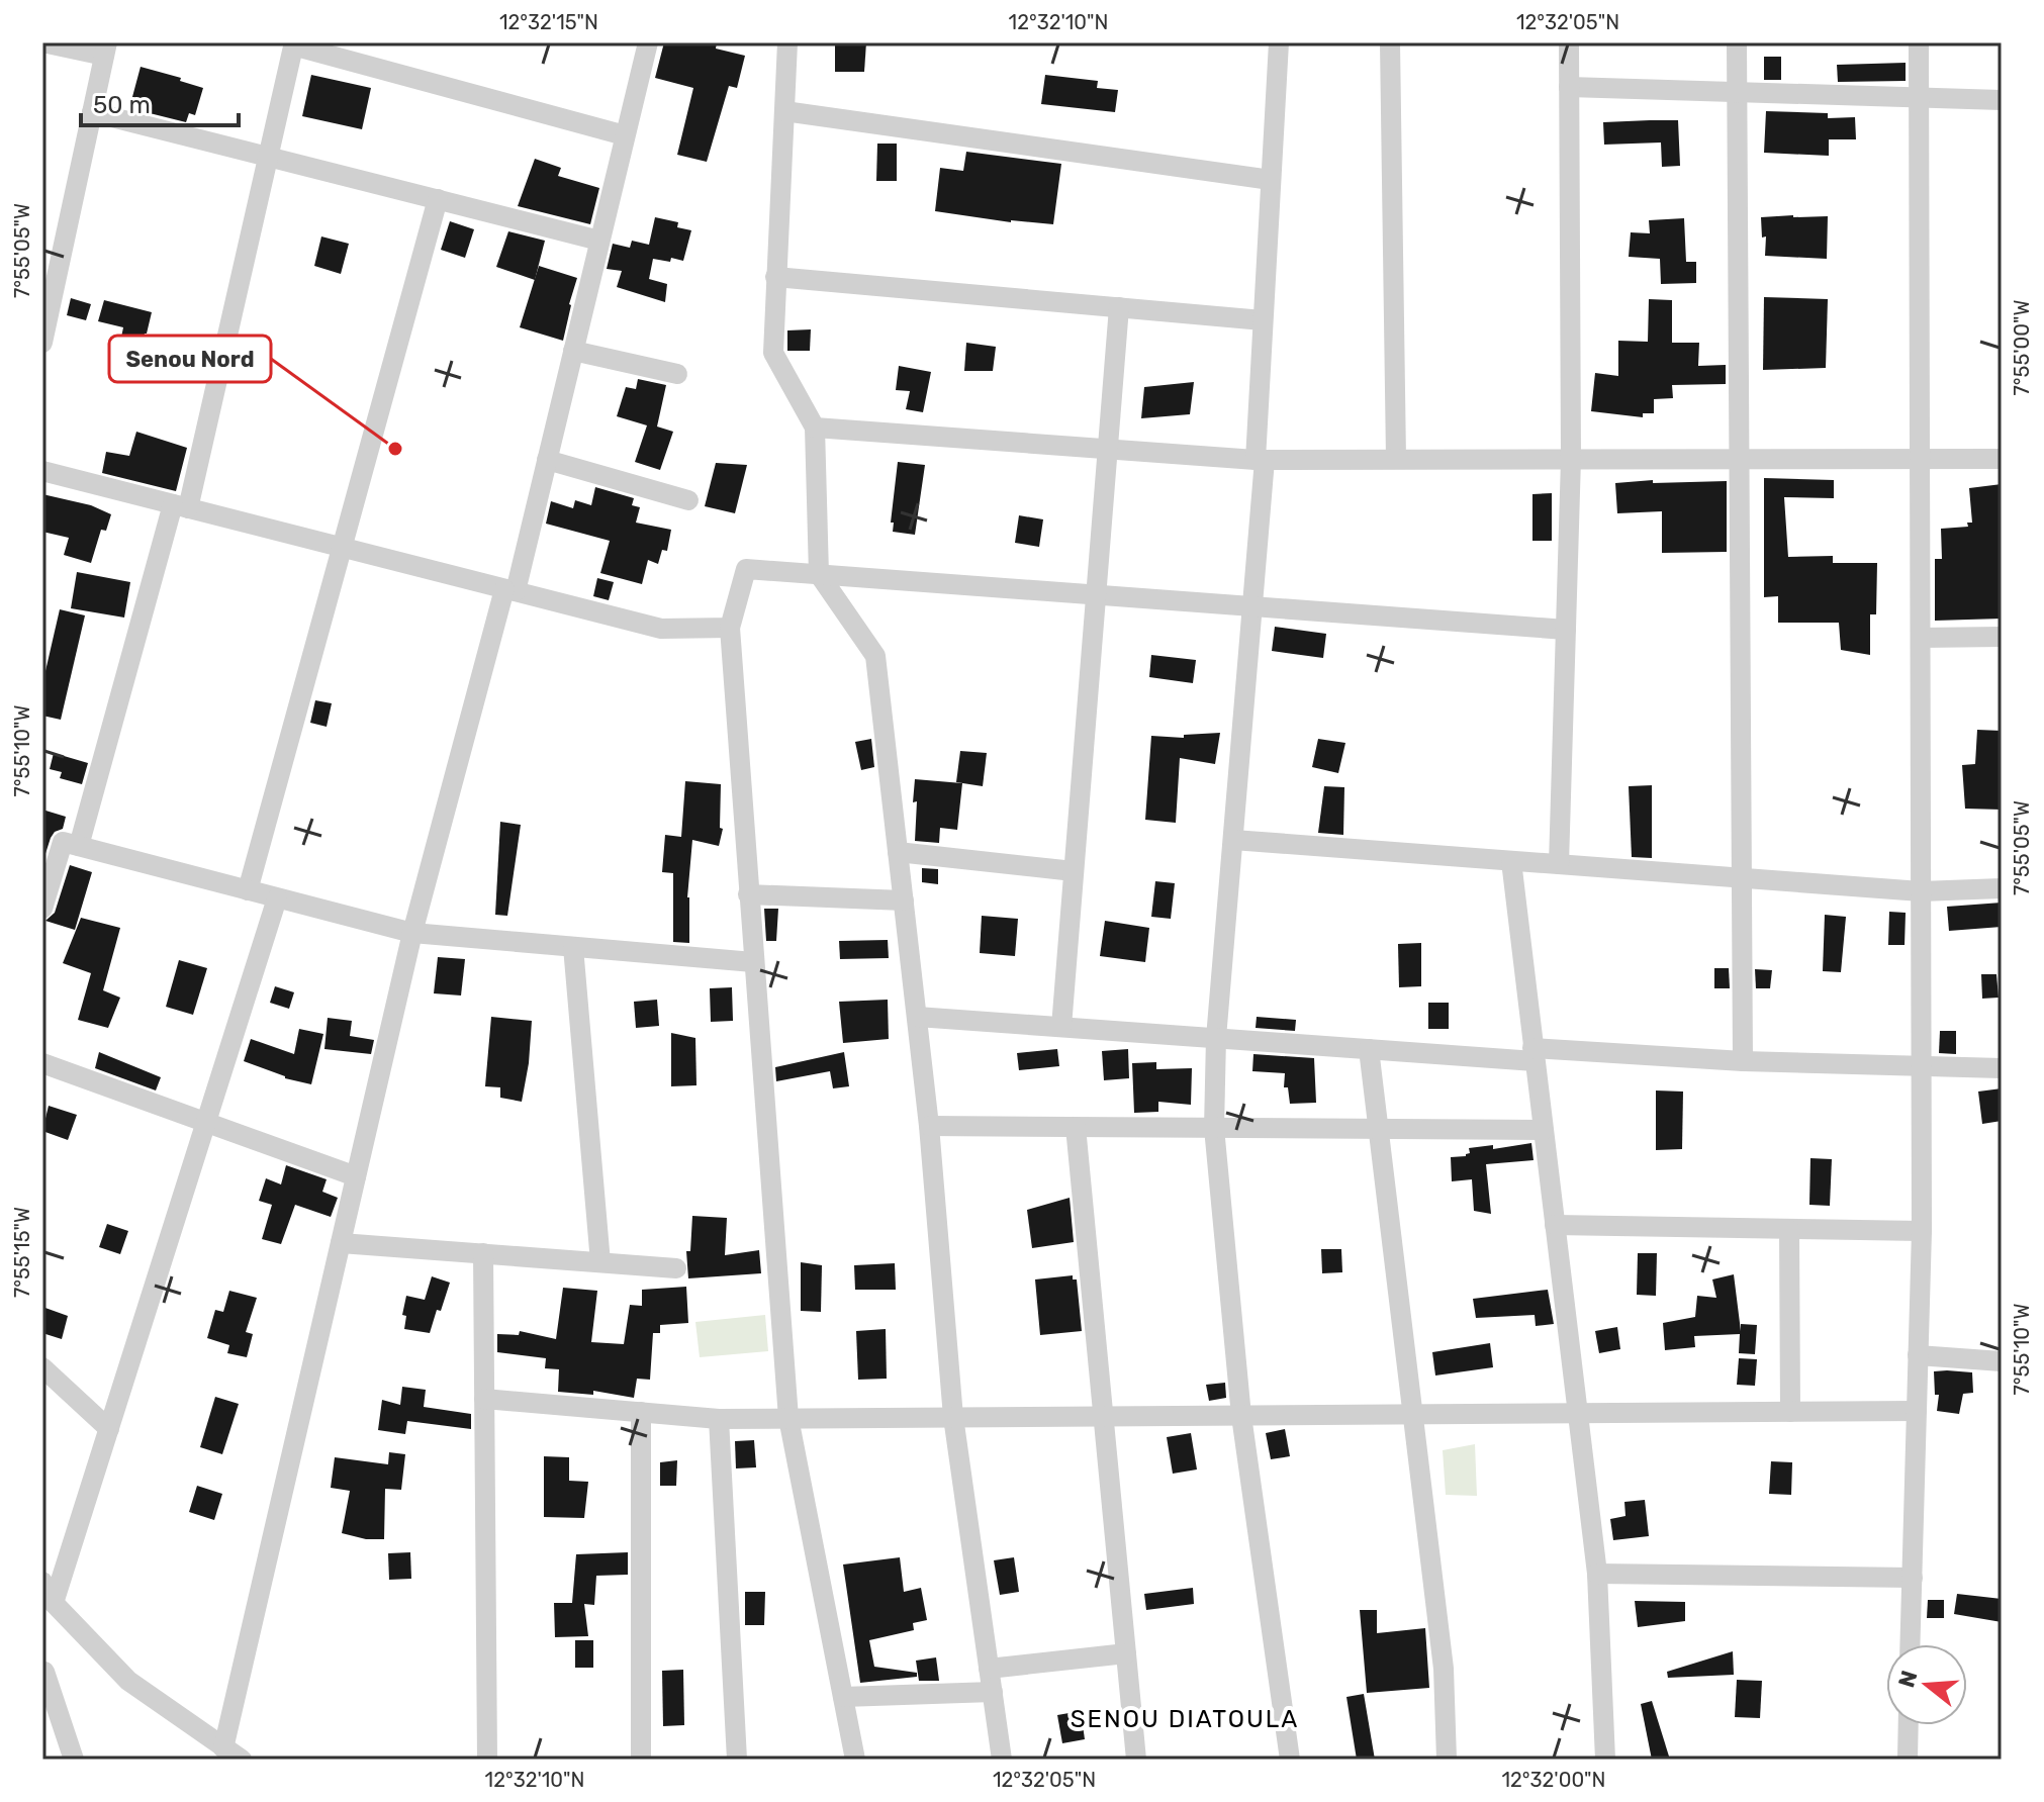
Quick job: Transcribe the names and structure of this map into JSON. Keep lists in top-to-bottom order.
{
  "districts": ["SENOU DIATOULA"],
  "places": ["Senou Nord"],
  "scale_bar": "50 m",
  "north": "left",
  "coordinates": [
    "12°32'15\"N",
    "12°32'10\"N",
    "12°32'05\"N",
    "7°55'05\"W",
    "7°55'00\"W",
    "7°55'10\"W",
    "7°55'15\"W",
    "12°32'00\"N"
  ]
}
